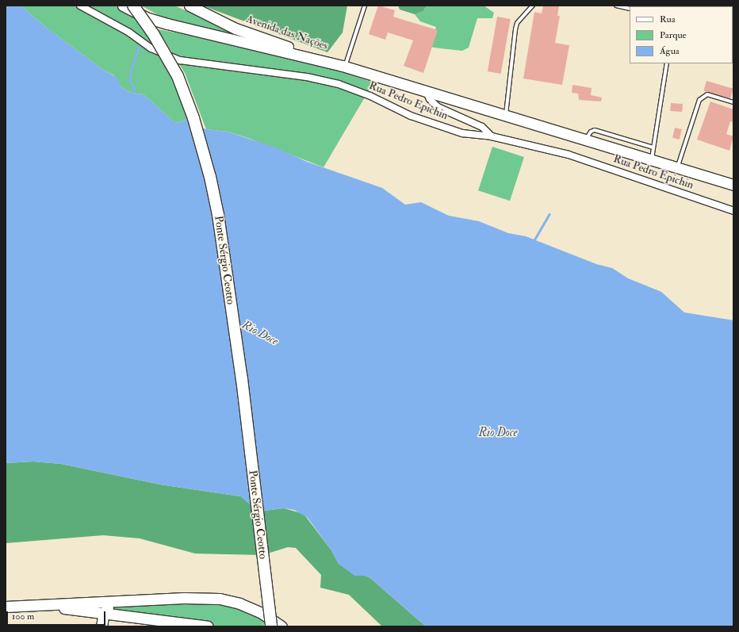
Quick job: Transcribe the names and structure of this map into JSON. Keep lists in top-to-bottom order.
{
  "streets": {
    "highway": ["Ponte Sérgio Ceotto"],
    "main road": ["Avenida das Nações"],
    "street": ["Rua Pedro Epichin"]
  },
  "water": ["Rio Doce"],
  "legend": ["Rua", "Parque", "Água"],
  "scale_bar": "100 m"
}
